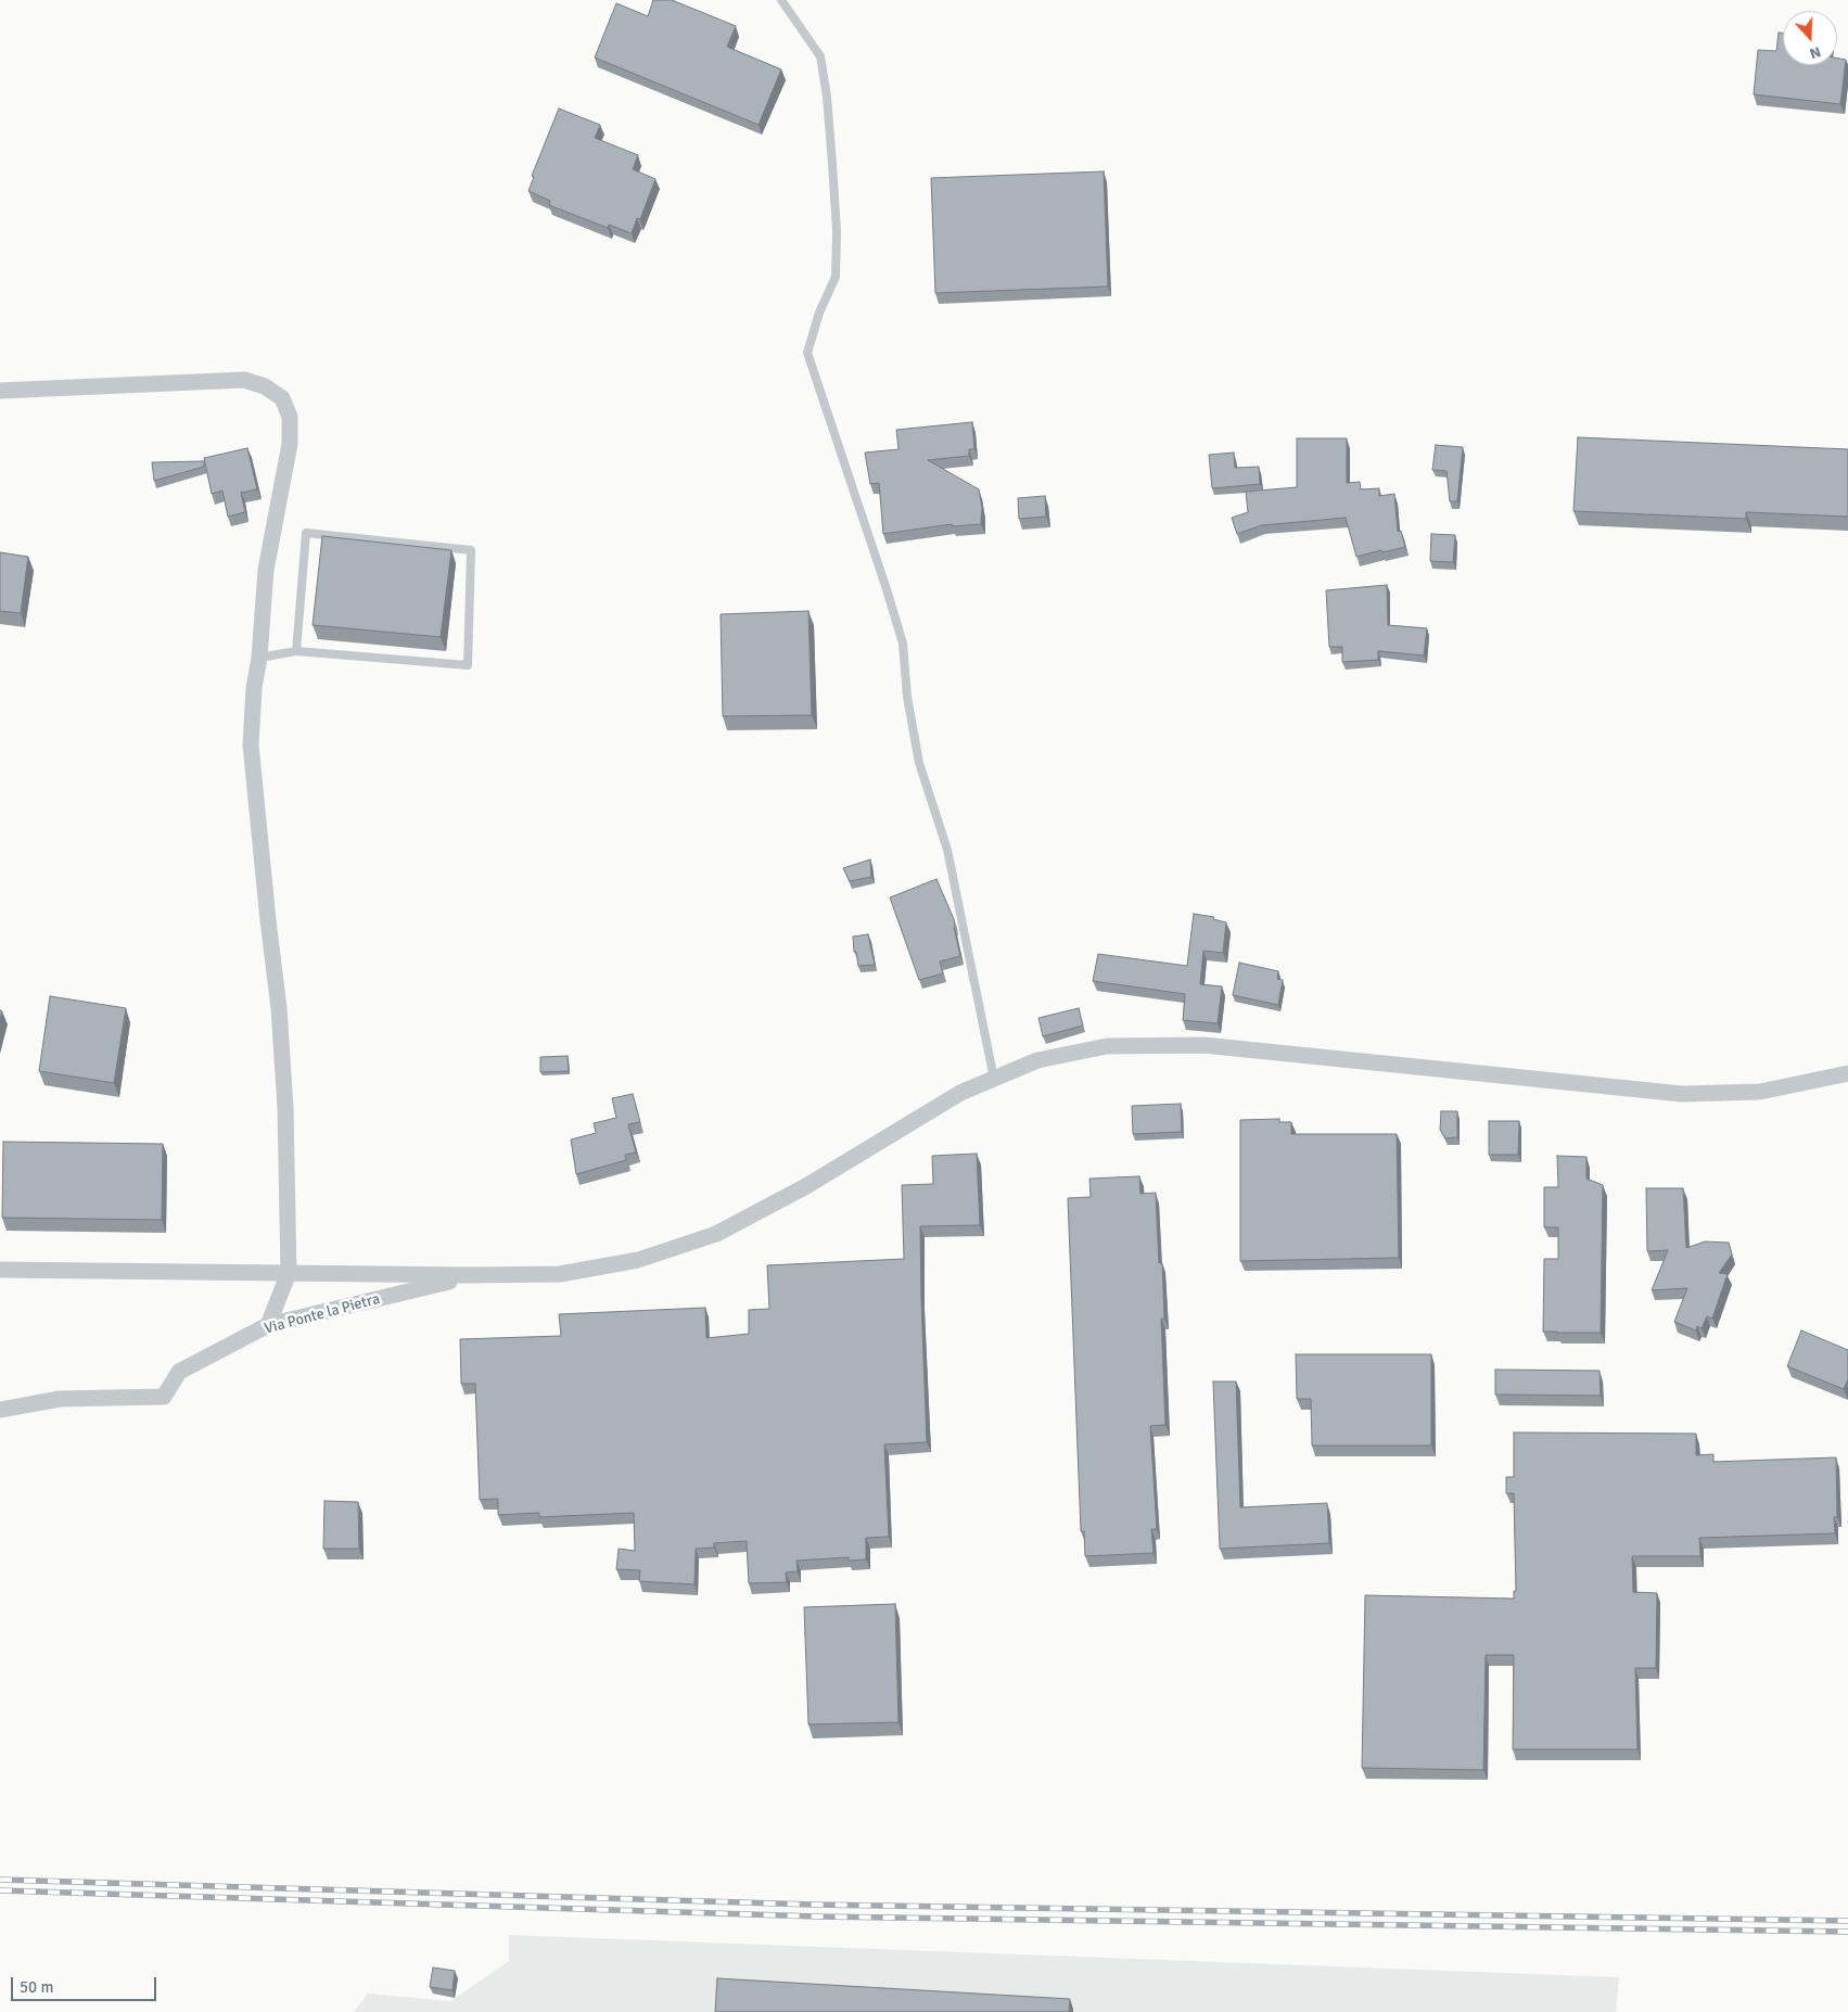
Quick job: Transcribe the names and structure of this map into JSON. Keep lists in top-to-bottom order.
{
  "streets": {
    "street": ["Via Ponte la Pietra"]
  },
  "scale_bar": "50 m",
  "north": "bottom"
}
